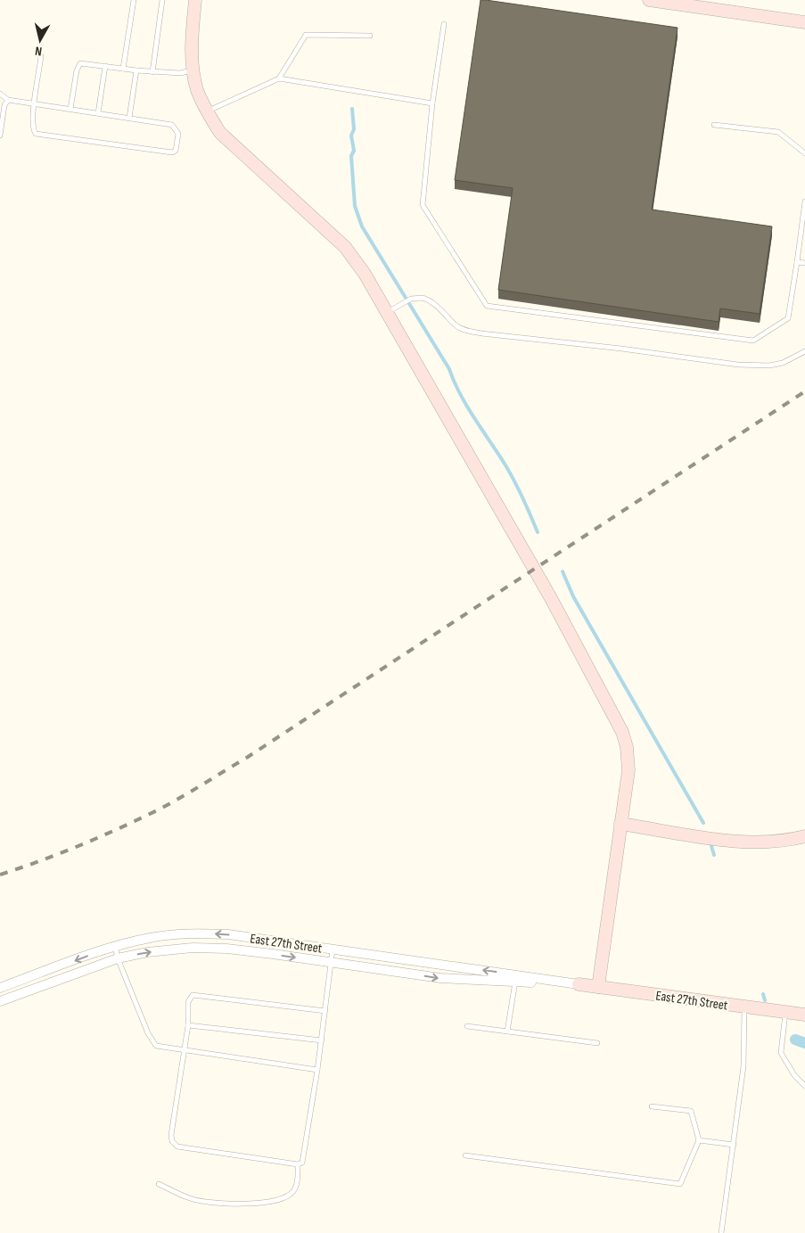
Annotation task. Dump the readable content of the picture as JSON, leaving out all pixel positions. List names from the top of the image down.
{
  "streets": {
    "street": ["East 27th Street"]
  },
  "north": "bottom"
}
